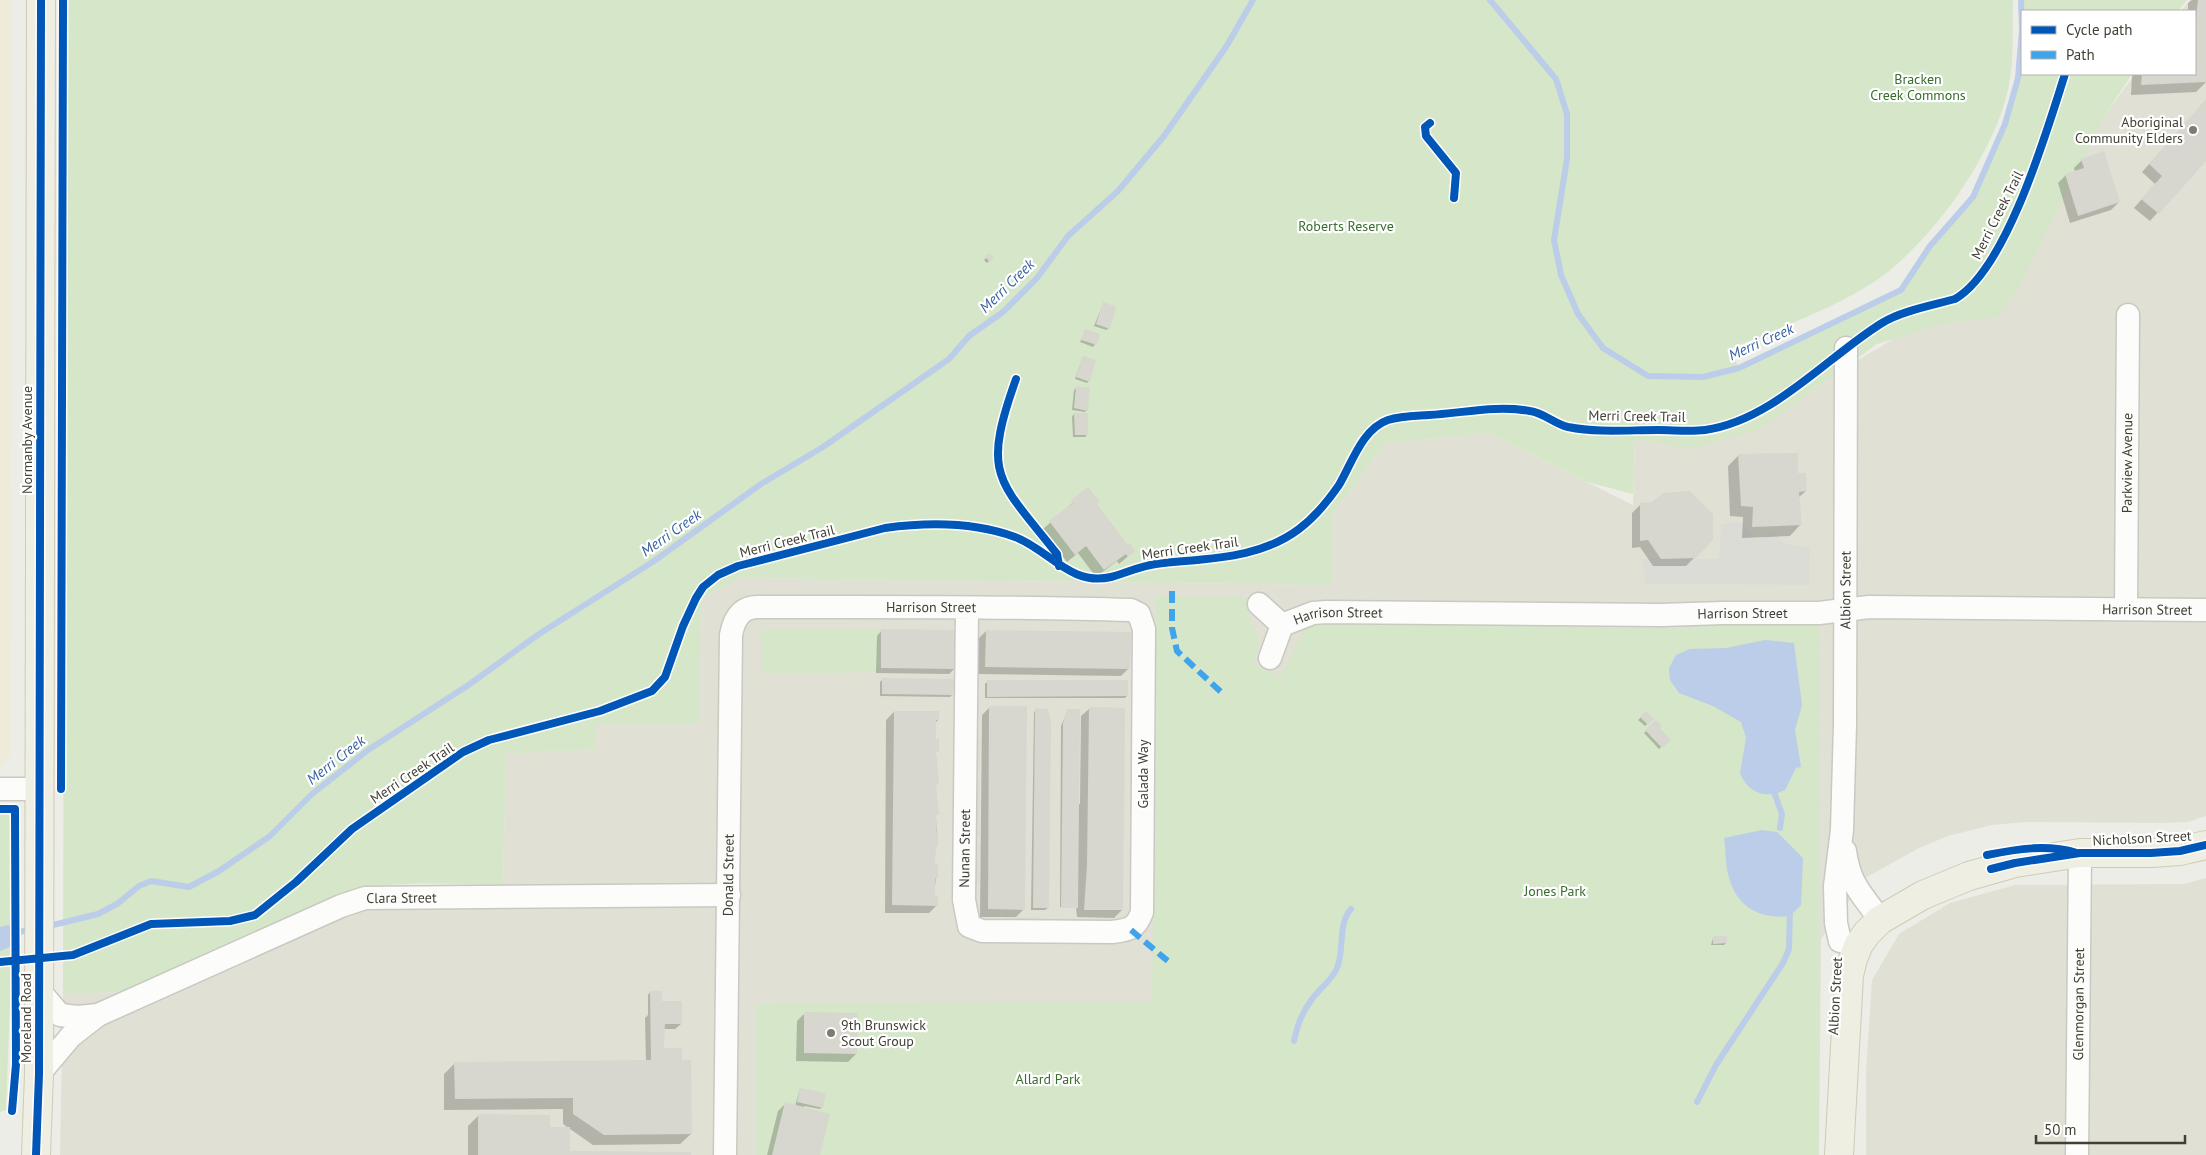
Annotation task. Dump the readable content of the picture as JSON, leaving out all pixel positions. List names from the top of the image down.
{
  "streets": {
    "main road": [
      "Normanby Avenue",
      "Albion Street",
      "Nicholson Street",
      "Moreland Road"
    ],
    "street": [
      "Parkview Avenue",
      "Harrison Street",
      "Galada Way",
      "Nunan Street",
      "Donald Street",
      "Clara Street",
      "Glenmorgan Street"
    ],
    "cycle path": ["Merri Creek Trail"]
  },
  "crossings": [
    ["Normanby Avenue", "Moreland Road"],
    ["Parkview Avenue", "Harrison Street"],
    ["Albion Street", "Harrison Street"],
    ["Albion Street", "Nicholson Street"],
    ["Harrison Street", "Galada Way"],
    ["Harrison Street", "Nunan Street"],
    ["Harrison Street", "Donald Street"],
    ["Galada Way", "Nunan Street"],
    ["Nicholson Street", "Glenmorgan Street"],
    ["Donald Street", "Clara Street"],
    ["Clara Street", "Moreland Road"]
  ],
  "water": ["Merri Creek"],
  "parks": [
    "Bracken Creek Commons",
    "Roberts Reserve",
    "Jones Park",
    "Allard Park"
  ],
  "places": ["Aboriginal Community Elders", "9th Brunswick Scout Group"],
  "legend": ["Cycle path", "Path"],
  "scale_bar": "50 m"
}
